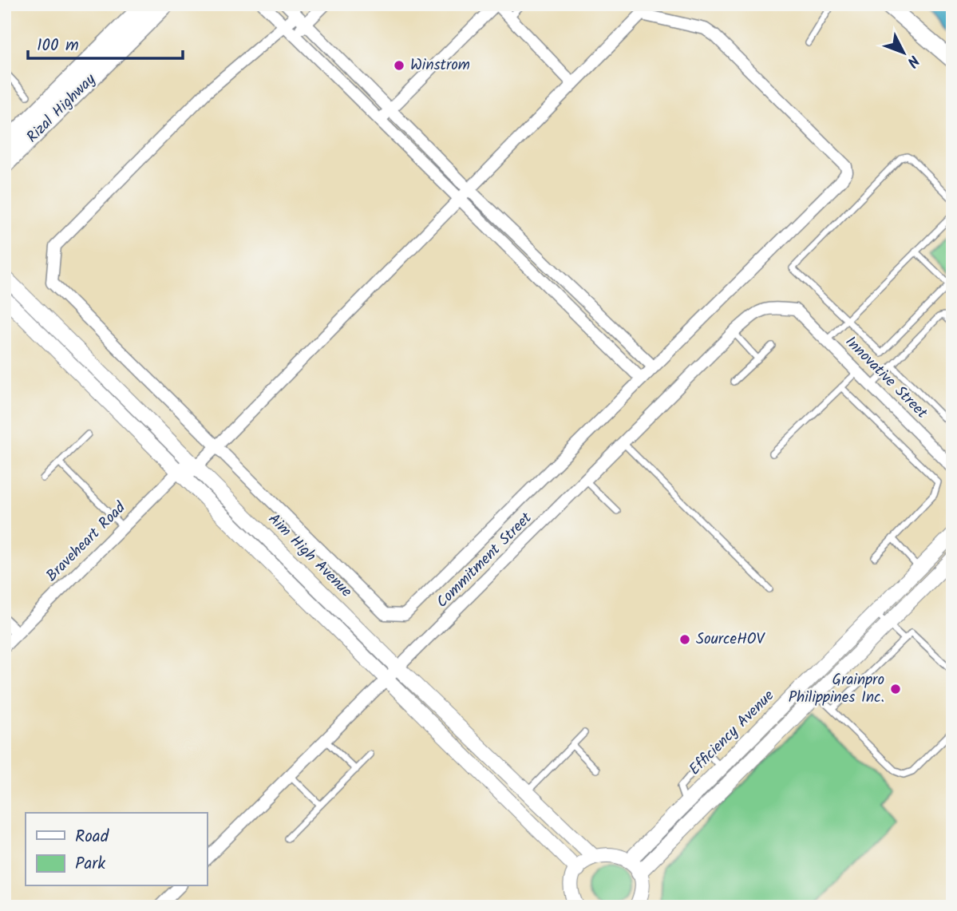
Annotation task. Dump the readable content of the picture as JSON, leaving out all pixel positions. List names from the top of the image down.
{
  "streets": {
    "main road": ["Rizal Highway"],
    "street": [
      "Innovative Street",
      "Braveheart Road",
      "Aim High Avenue",
      "Commitment Street",
      "Efficiency Avenue"
    ]
  },
  "crossings": [
    ["Innovative Street", "Commitment Street"],
    ["Braveheart Road", "Aim High Avenue"],
    ["Aim High Avenue", "Commitment Street"]
  ],
  "places": ["Winstrom", "SourceHOV", "Grainpro Philippines Inc."],
  "legend": ["Road", "Park"],
  "scale_bar": "100 m",
  "north": "bottom right"
}
